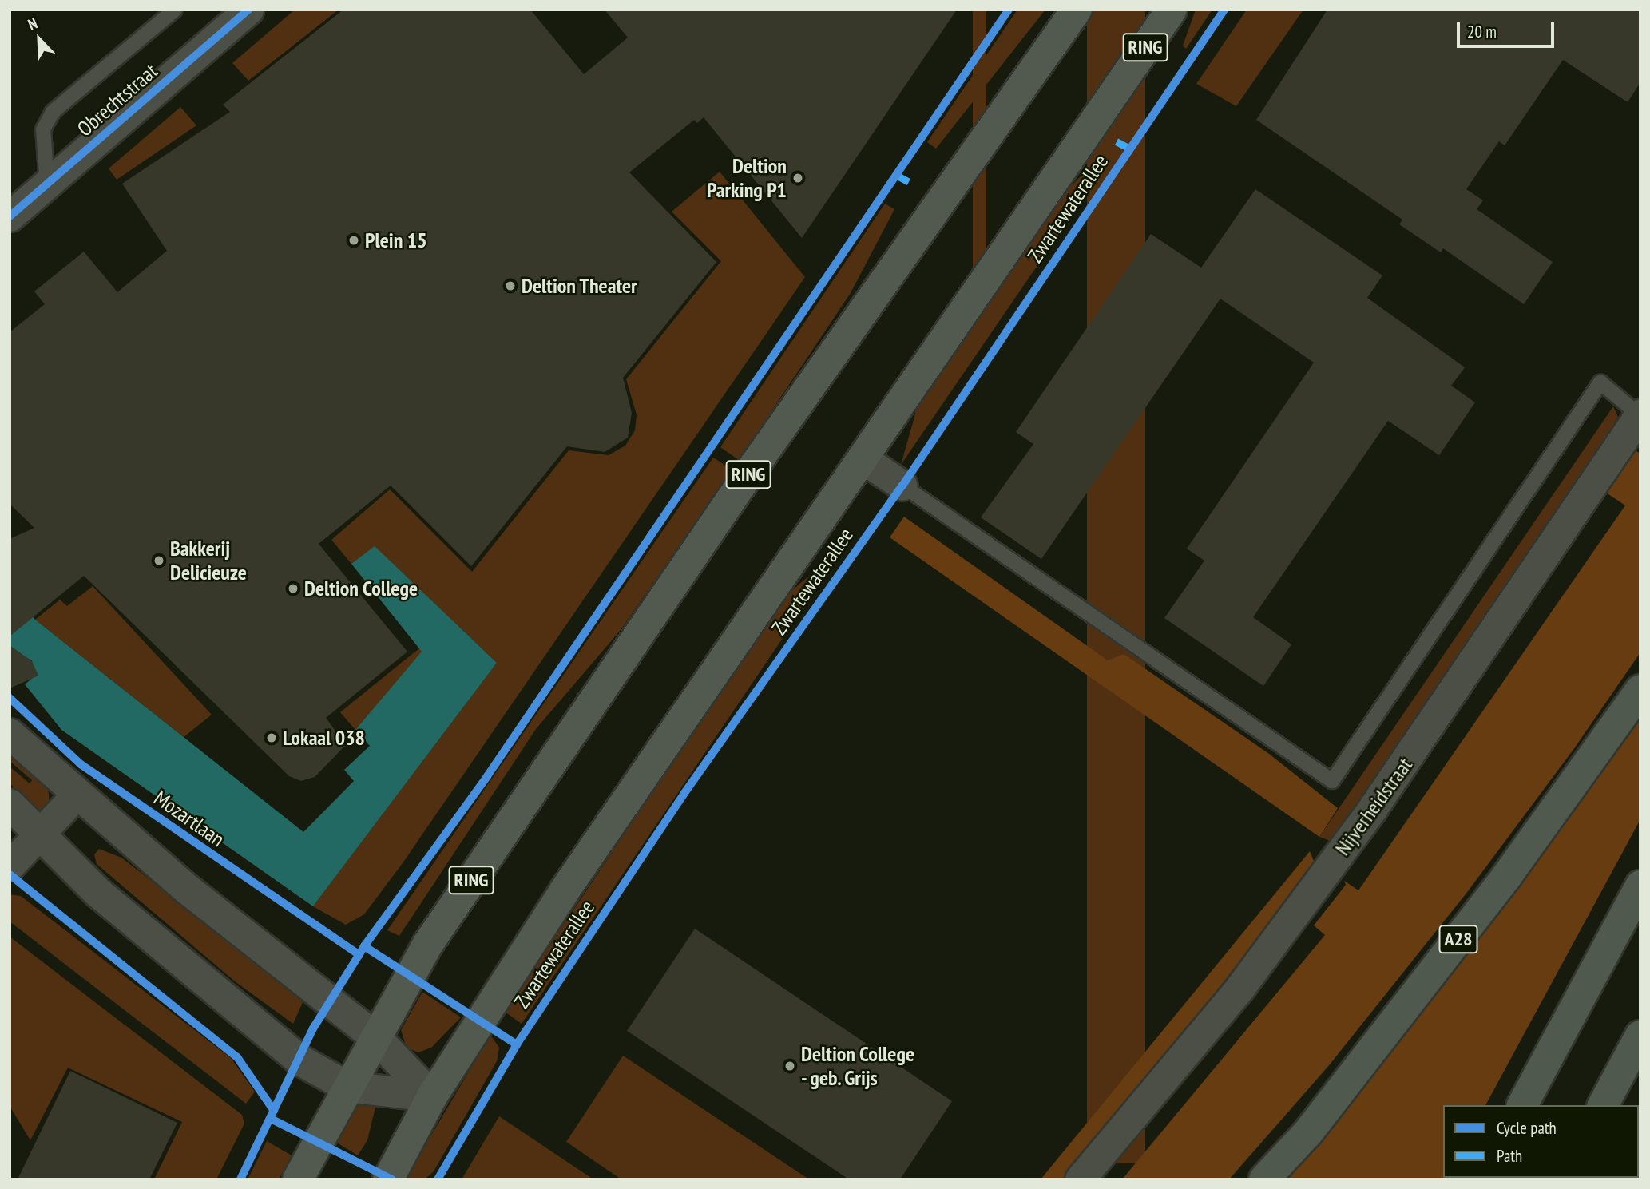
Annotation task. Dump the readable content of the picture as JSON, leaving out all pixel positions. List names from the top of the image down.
{
  "streets": {
    "highway": ["A28"],
    "main road": ["RING", "Zwartewaterallee"],
    "street": ["Obrechtstraat", "Nijverheidstraat"],
    "cycle path": ["Mozartlaan"]
  },
  "places": [
    "Deltion Parking P1",
    "Plein 15",
    "Deltion Theater",
    "Bakkerij Delicieuze",
    "Deltion College",
    "Lokaal 038",
    "Deltion College - geb. Grijs"
  ],
  "legend": ["Cycle path", "Path"],
  "scale_bar": "20 m",
  "north": "top left"
}
